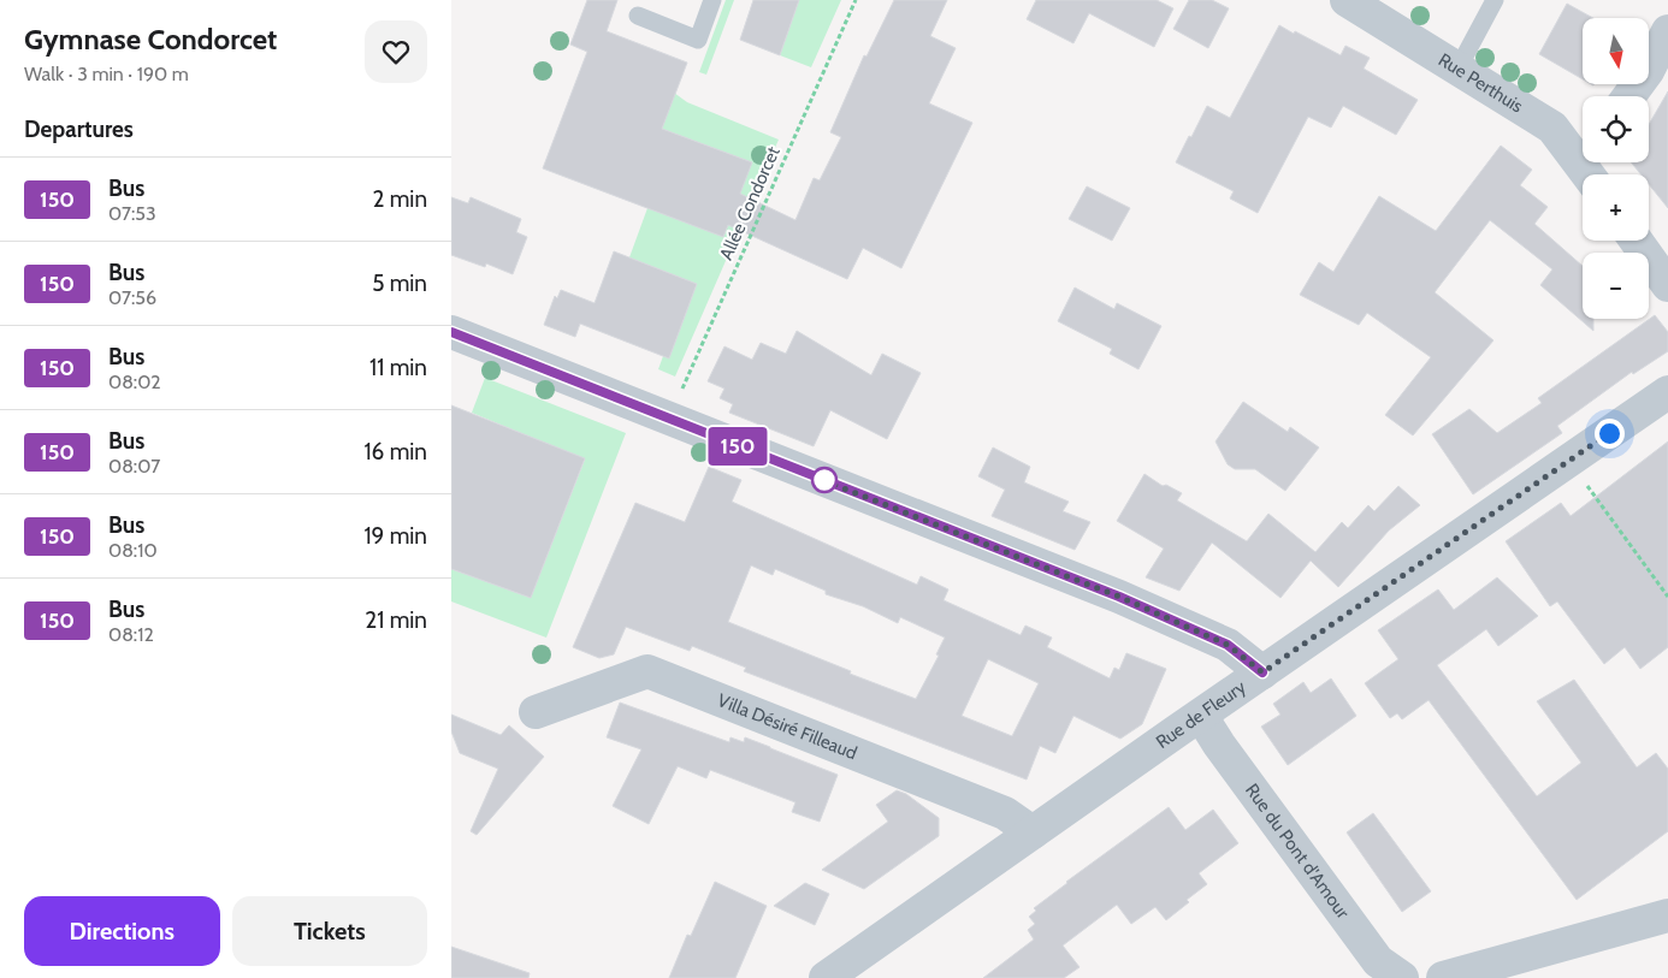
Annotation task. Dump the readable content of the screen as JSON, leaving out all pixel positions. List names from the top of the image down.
{
  "streets": {
    "street": [
      "Rue Perthuis",
      "Rue de Fleury",
      "Villa Désiré Filleaud",
      "Rue du Pont d'Amour"
    ],
    "path": ["Allée Condorcet"]
  },
  "crossings": [
    ["Rue de Fleury", "Villa Désiré Filleaud"],
    ["Rue de Fleury", "Rue du Pont d'Amour"]
  ],
  "lines": ["bus line 150"],
  "north": "bottom",
  "page": {
    "heading": [
      ["Gymnase Condorcet", "Walk · 3 min · 190 m"],
      "Departures"
    ],
    "on_map": "150",
    "map_buttons": ["+", "−"],
    "list": [
      {
        "mark": "150",
        "name": "Bus",
        "note": "07:53",
        "value": "2 min"
      },
      {
        "mark": "150",
        "name": "Bus",
        "note": "07:56",
        "value": "5 min"
      },
      {
        "mark": "150",
        "name": "Bus",
        "note": "08:02",
        "value": "11 min"
      },
      {
        "mark": "150",
        "name": "Bus",
        "note": "08:07",
        "value": "16 min"
      },
      {
        "mark": "150",
        "name": "Bus",
        "note": "08:10",
        "value": "19 min"
      },
      {
        "mark": "150",
        "name": "Bus",
        "note": "08:12",
        "value": "21 min"
      }
    ],
    "buttons": ["Directions", "Tickets"]
  }
}
